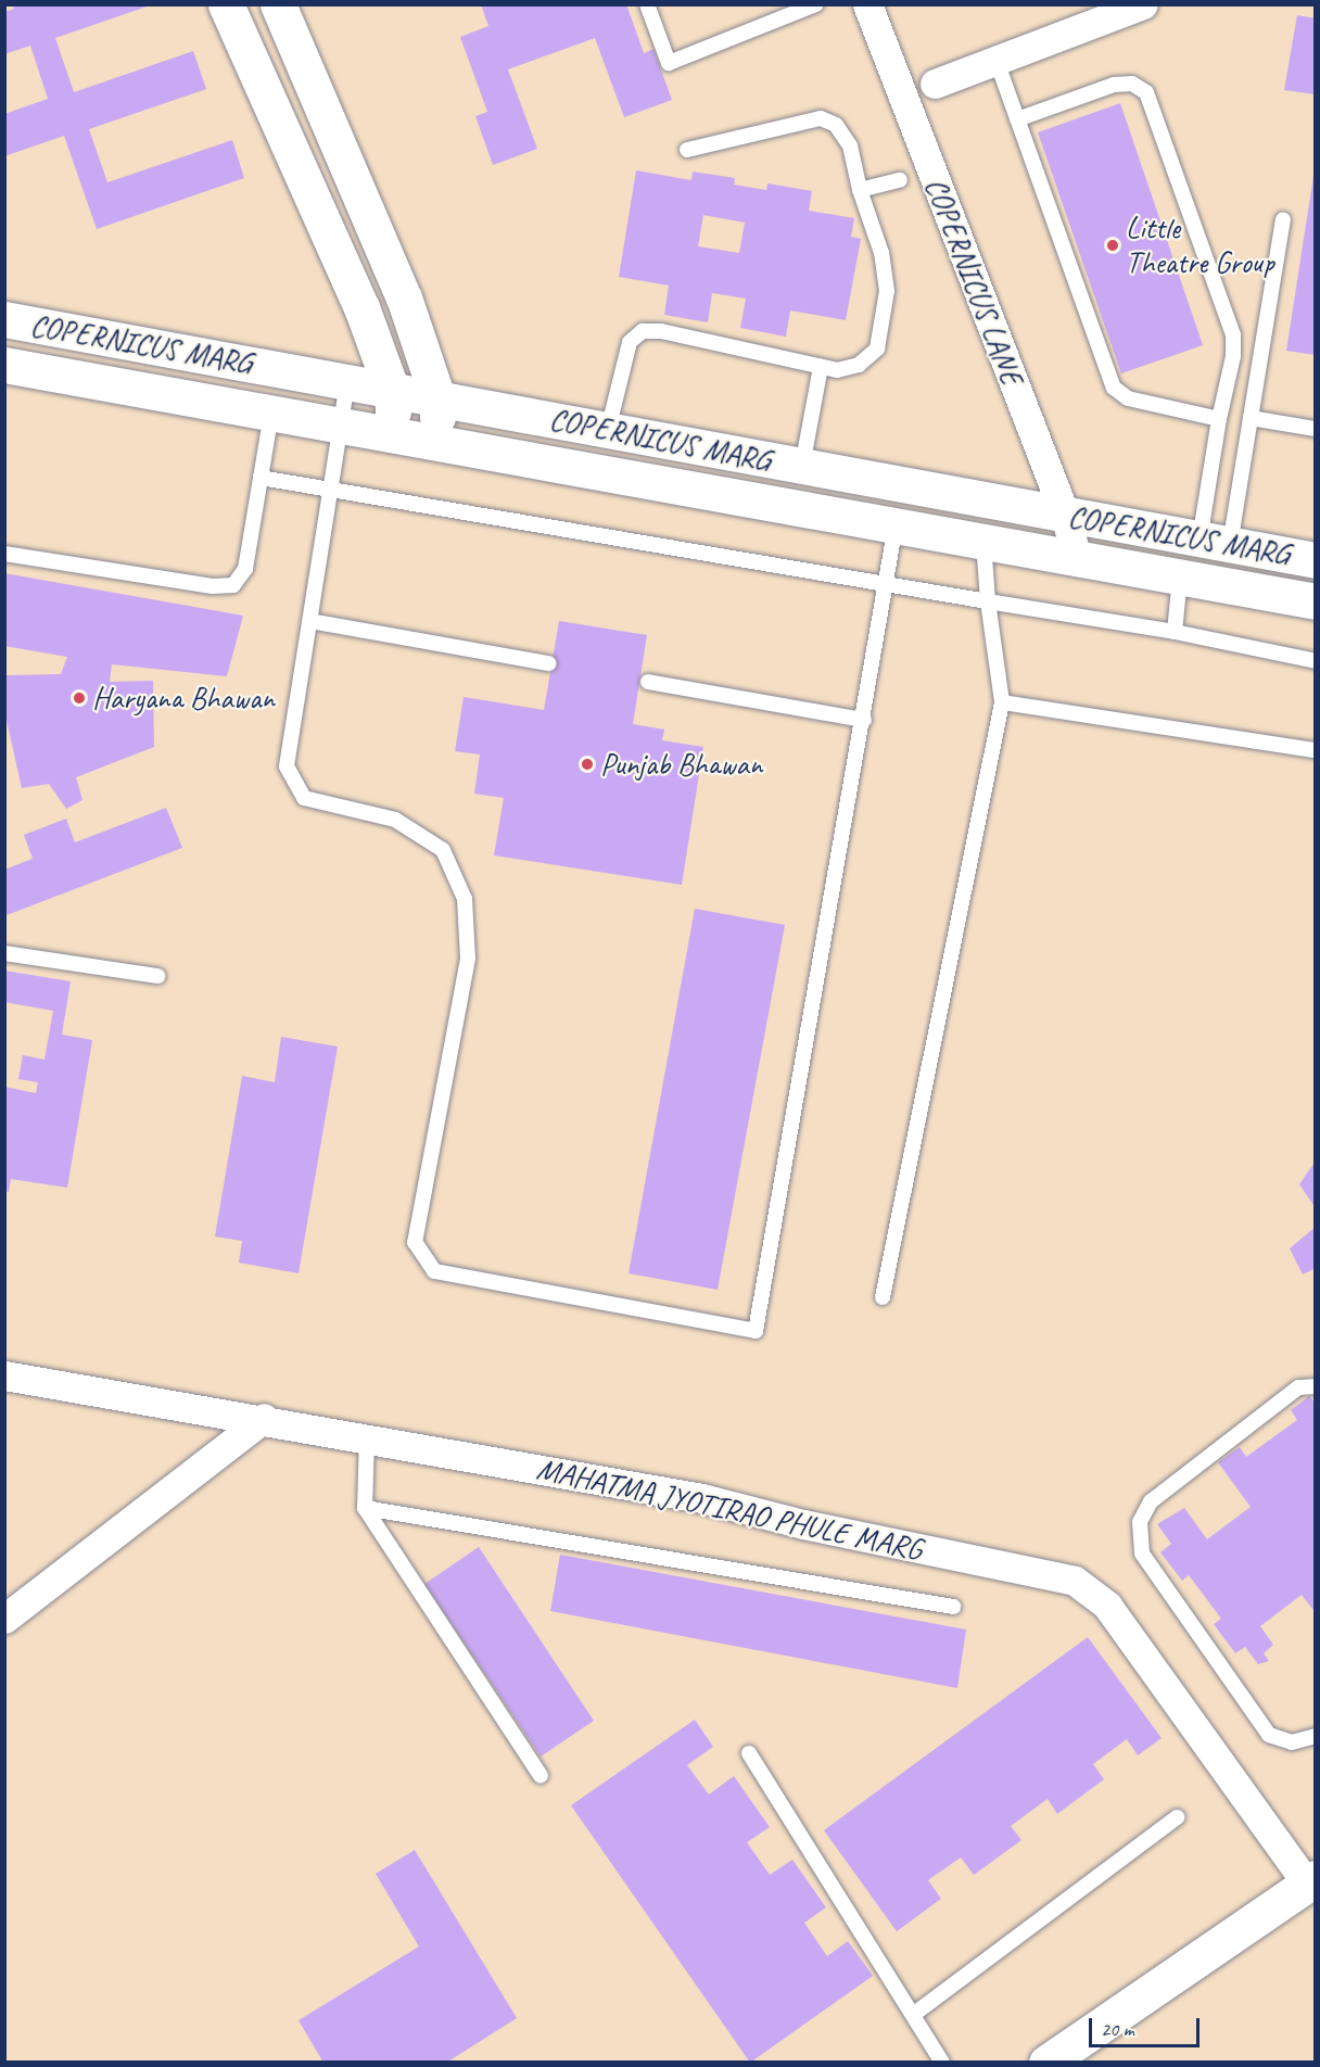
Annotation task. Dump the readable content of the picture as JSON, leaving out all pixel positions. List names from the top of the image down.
{
  "streets": {
    "street": ["COPERNICUS LANE", "COPERNICUS MARG", "MAHATMA JYOTIRAO PHULE MARG"]
  },
  "crossings": [
    ["COPERNICUS LANE", "COPERNICUS MARG"]
  ],
  "places": ["Little Theatre Group", "Haryana Bhawan", "Punjab Bhawan"],
  "scale_bar": "20 m"
}
